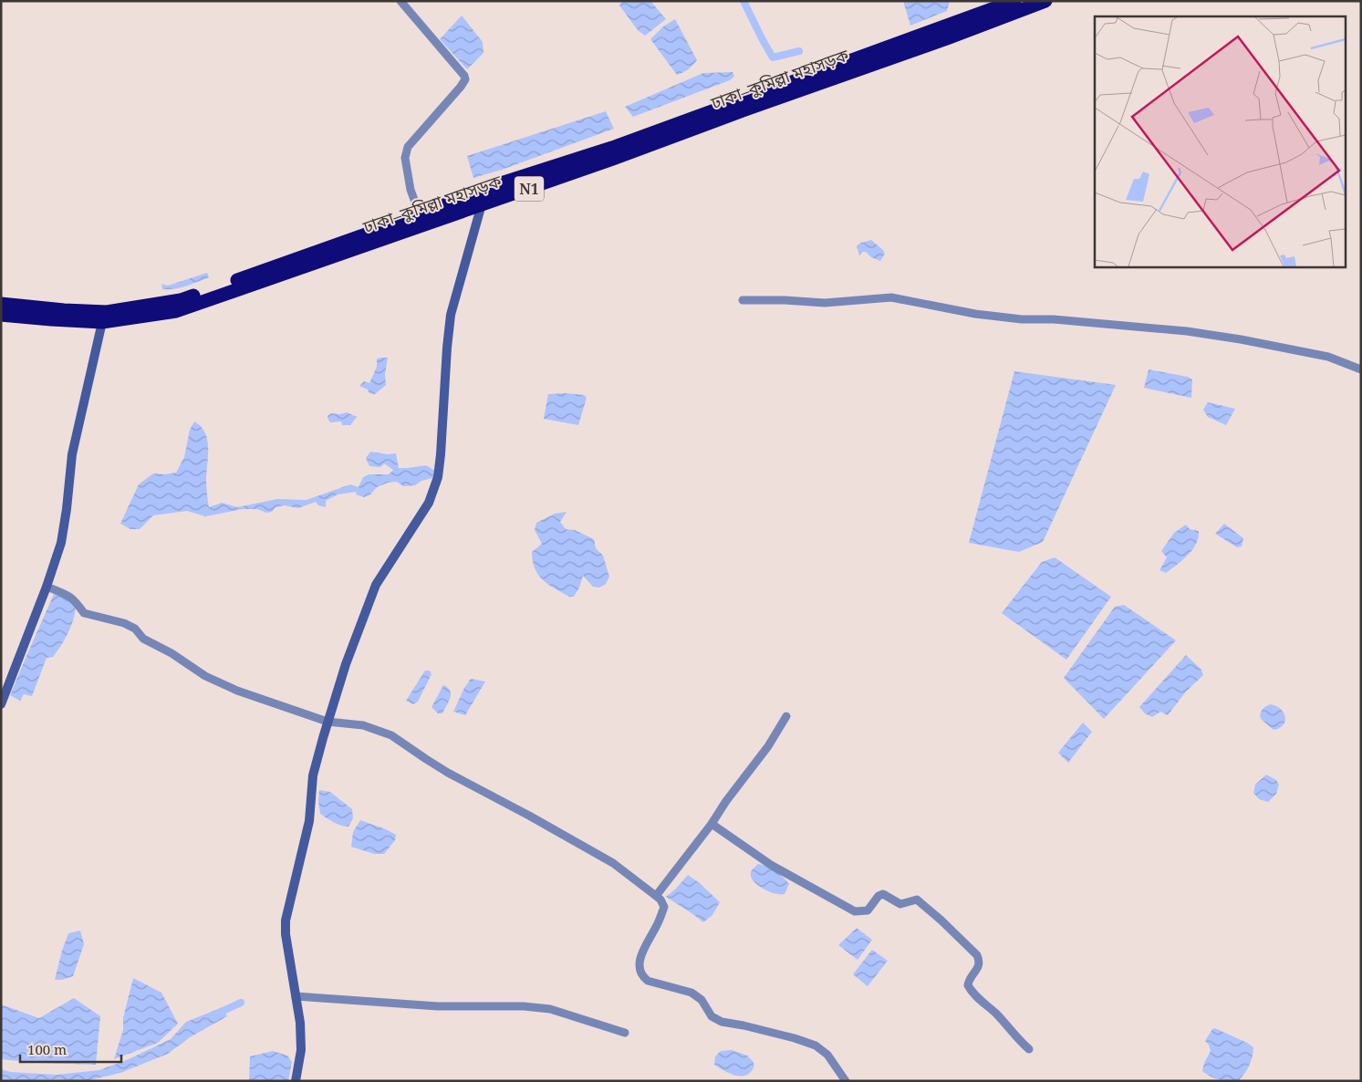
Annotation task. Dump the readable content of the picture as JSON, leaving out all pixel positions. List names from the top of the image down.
{
  "streets": {
    "highway": ["ঢাকা–কুমিল্লা মহাসড়ক", "N1"]
  },
  "scale_bar": "100 m"
}
